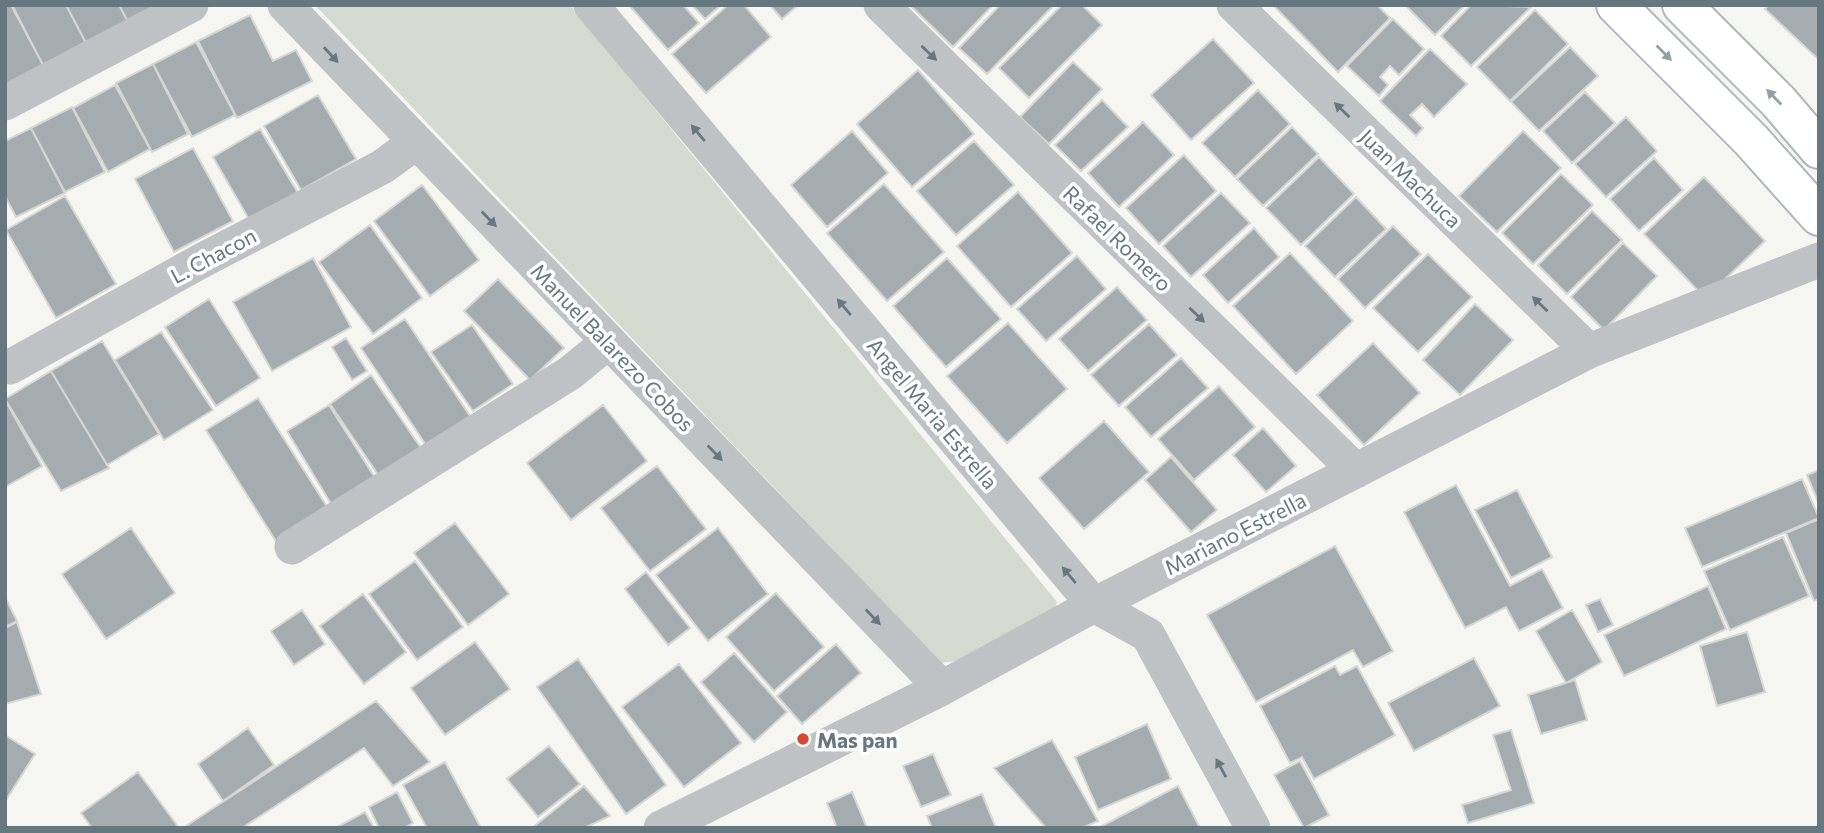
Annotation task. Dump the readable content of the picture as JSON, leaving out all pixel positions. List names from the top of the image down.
{
  "streets": {
    "street": [
      "Juan Machuca",
      "Rafael Romero",
      "L. Chacon",
      "Manuel Balarezo Cobos",
      "Angel Maria Estrella",
      "Mariano Estrella"
    ]
  },
  "crossings": [
    ["Juan Machuca", "Mariano Estrella"],
    ["Rafael Romero", "Mariano Estrella"],
    ["L. Chacon", "Manuel Balarezo Cobos"],
    ["Manuel Balarezo Cobos", "Mariano Estrella"],
    ["Angel Maria Estrella", "Mariano Estrella"]
  ],
  "one_way": ["Rafael Romero", "Manuel Balarezo Cobos", "Angel Maria Estrella"],
  "places": ["Mas pan"]
}
